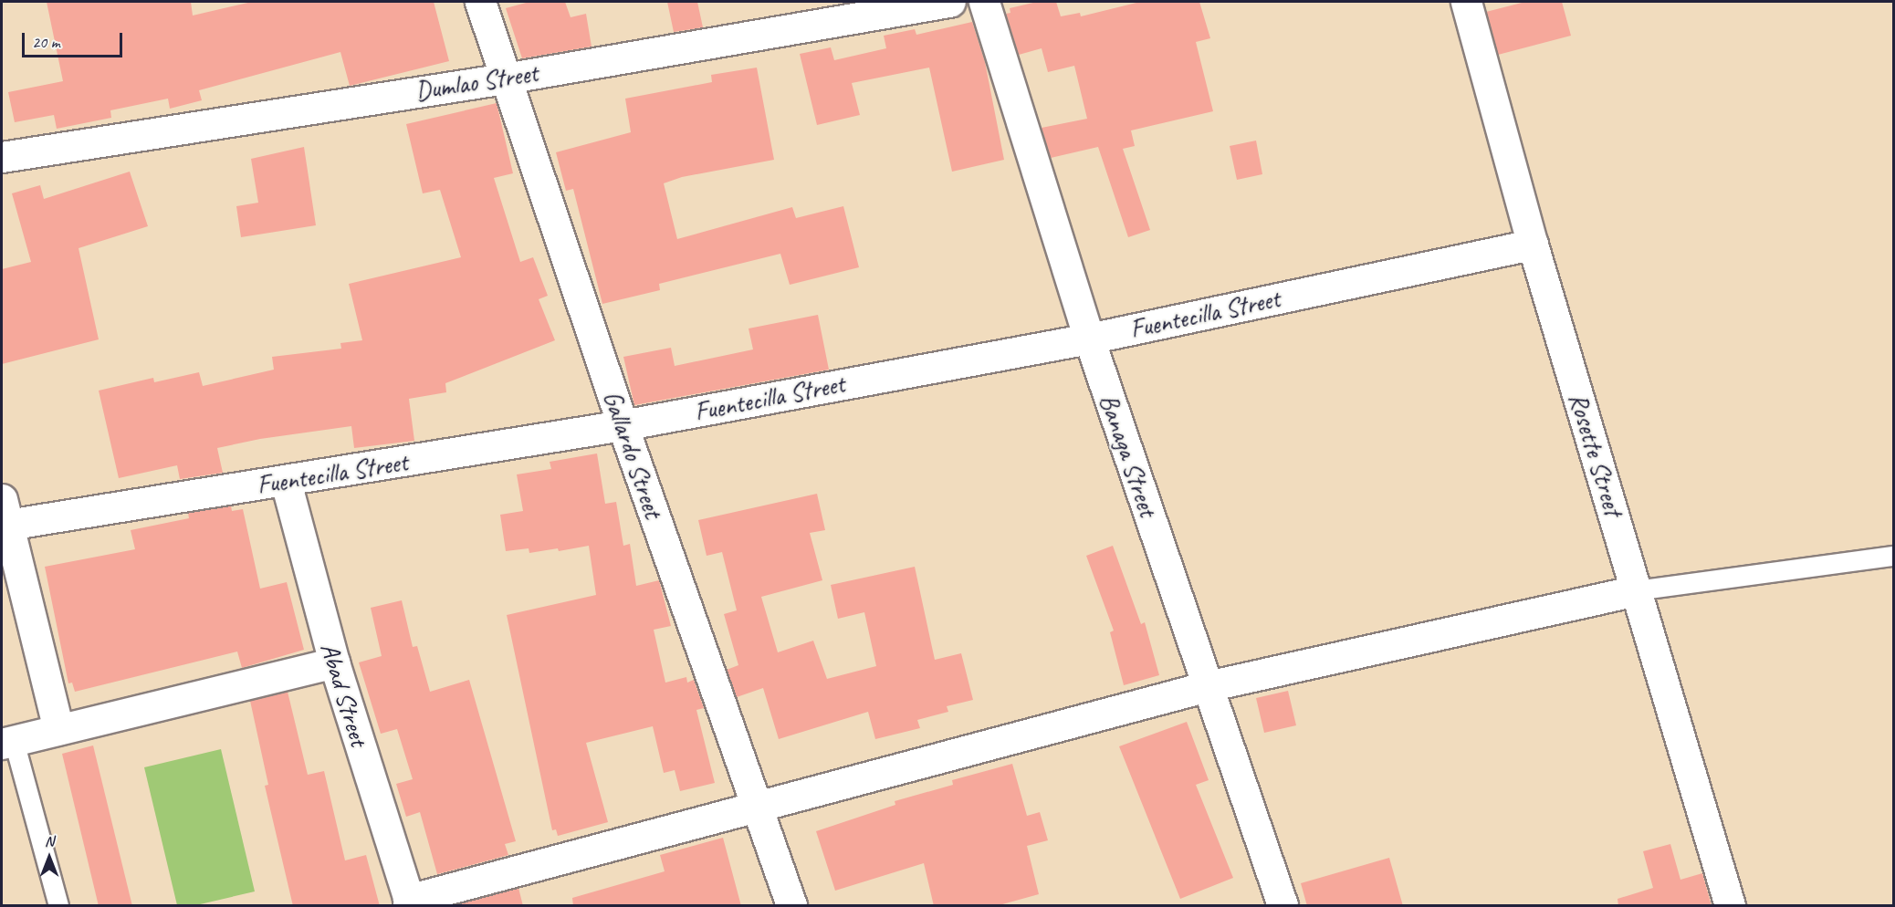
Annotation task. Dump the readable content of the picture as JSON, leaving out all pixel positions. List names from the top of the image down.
{
  "streets": {
    "street": [
      "Dumlao Street",
      "Fuentecilla Street",
      "Gallardo Street",
      "Rosette Street",
      "Banaga Street",
      "Abad Street"
    ]
  },
  "crossings": [
    ["Dumlao Street", "Gallardo Street"],
    ["Fuentecilla Street", "Gallardo Street"],
    ["Fuentecilla Street", "Rosette Street"],
    ["Fuentecilla Street", "Banaga Street"],
    ["Fuentecilla Street", "Abad Street"]
  ],
  "scale_bar": "20 m",
  "north": "top"
}
